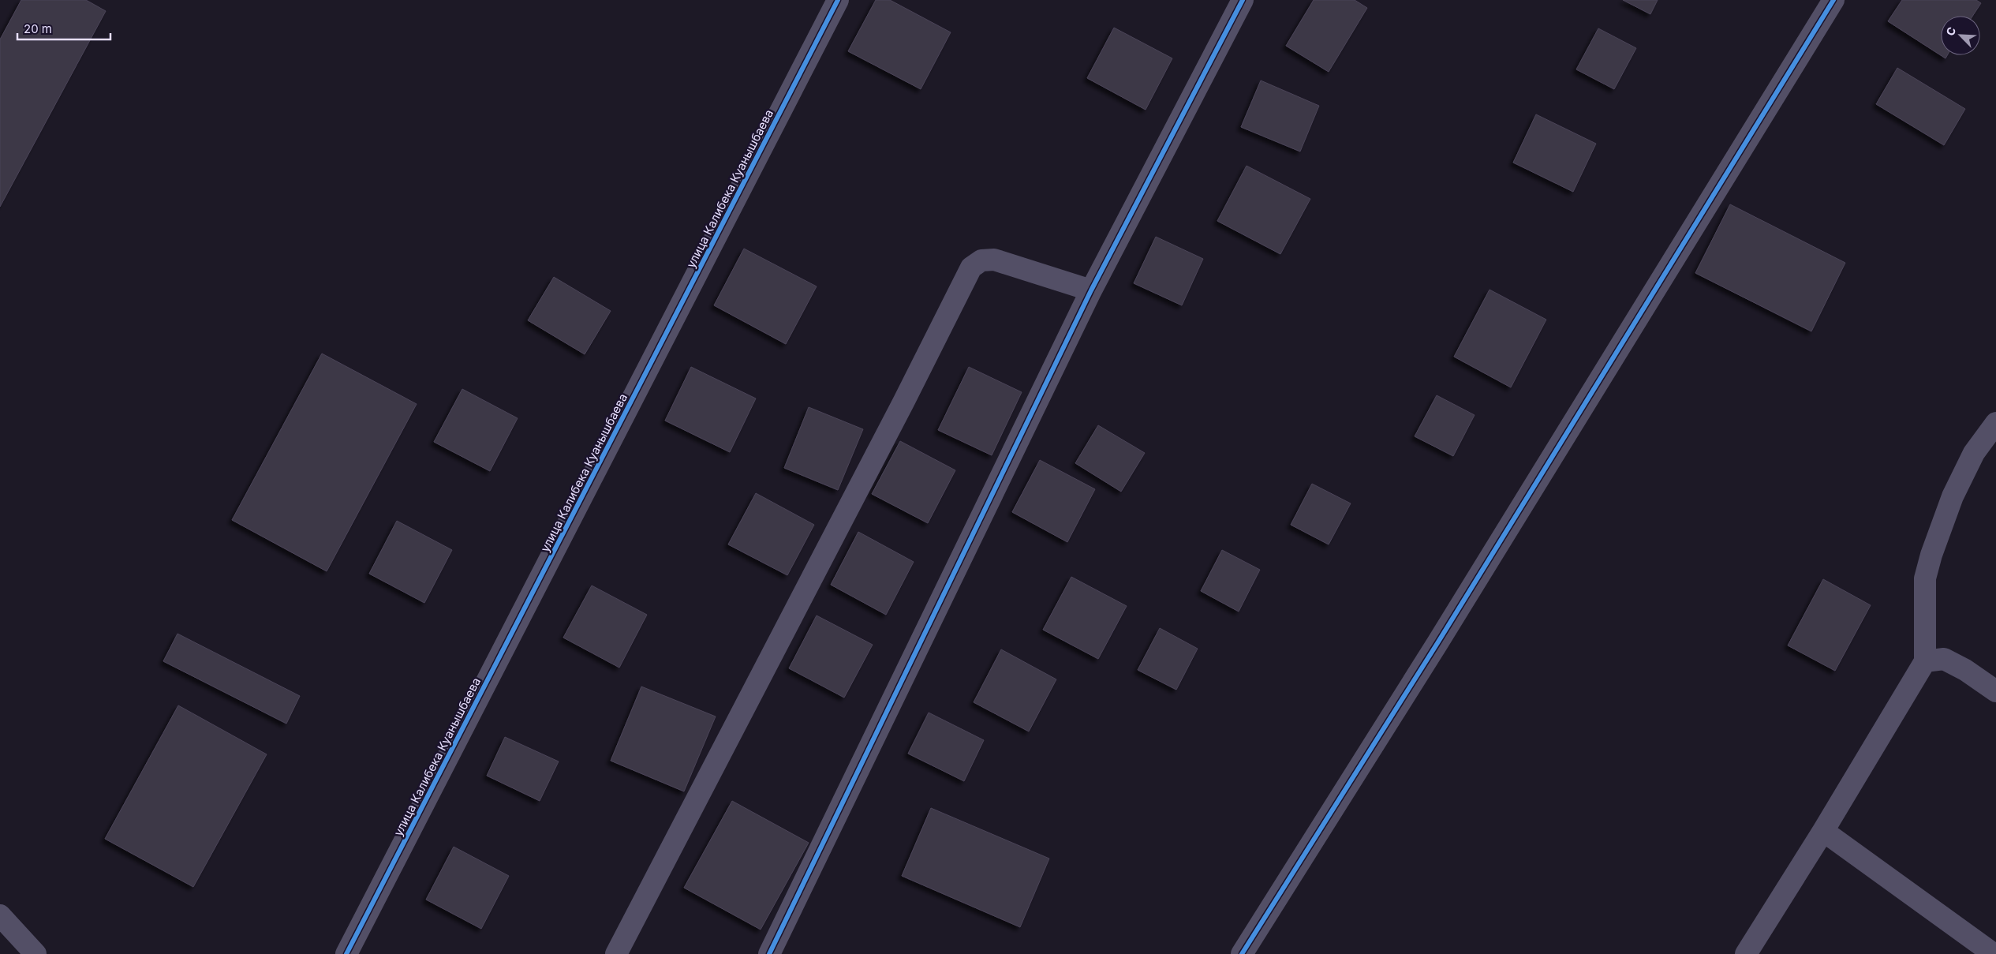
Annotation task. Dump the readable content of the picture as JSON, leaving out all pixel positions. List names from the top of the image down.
{
  "streets": {
    "street": ["улица Калибека Куанышбаева"]
  },
  "scale_bar": "20 m",
  "north": "top left"
}
